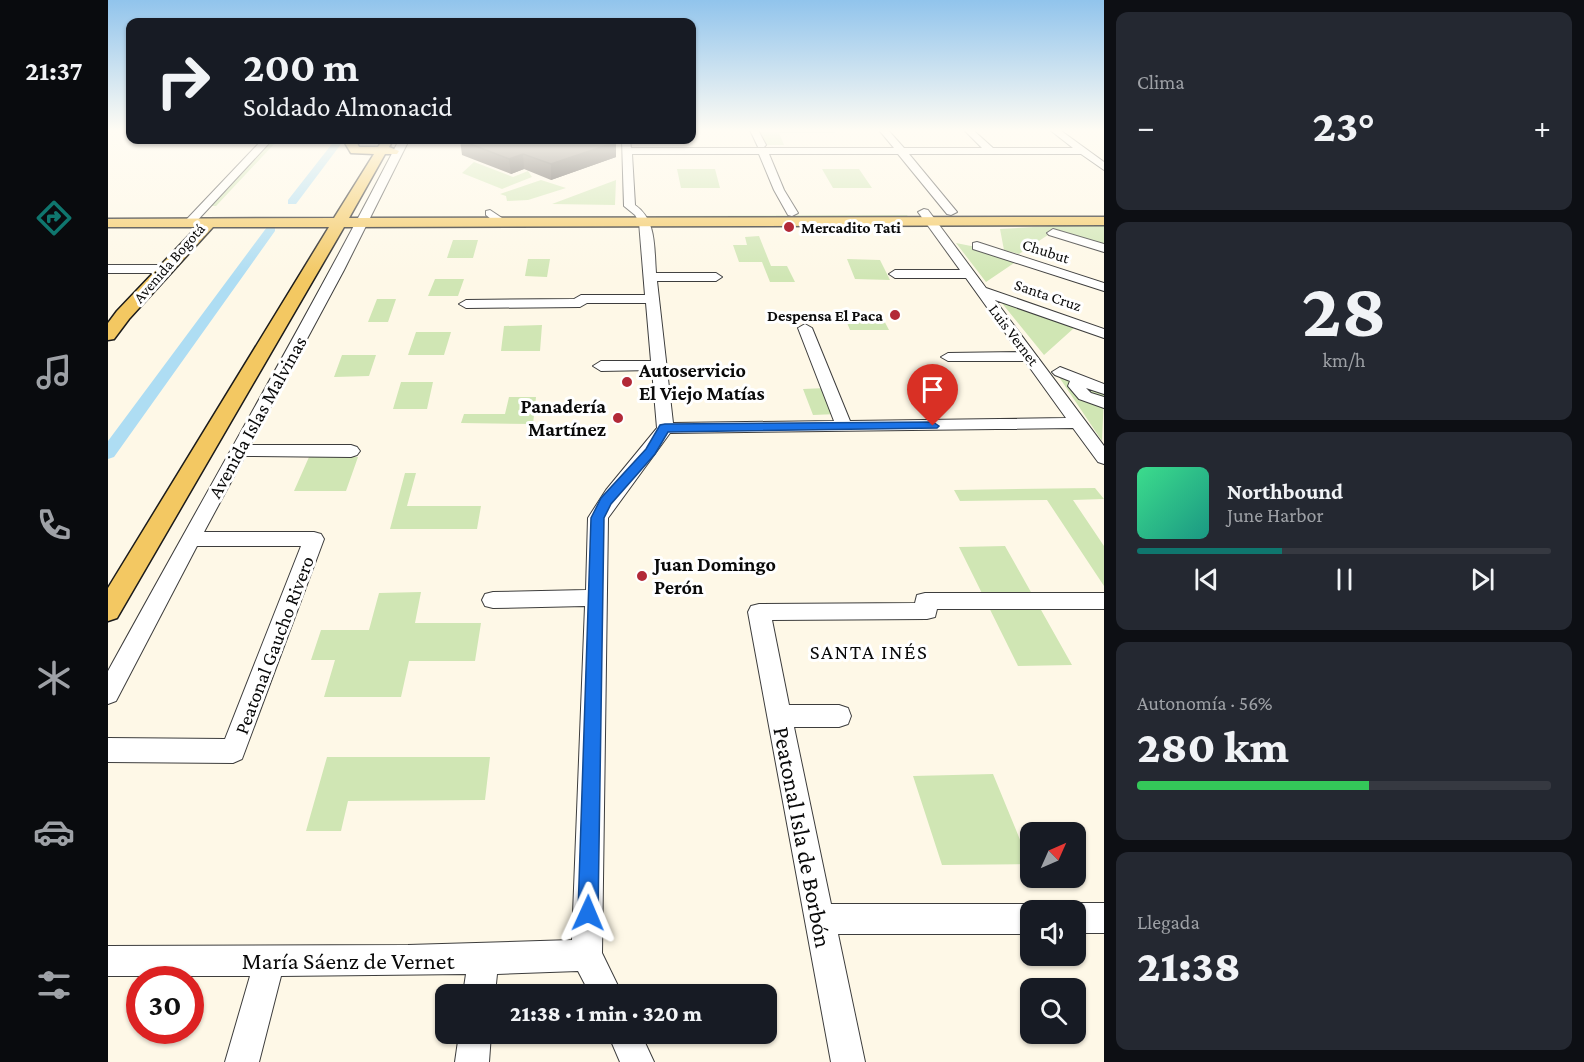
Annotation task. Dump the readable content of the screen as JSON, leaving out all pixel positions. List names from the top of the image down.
{
  "streets": {
    "main road": ["Avenida Bogotá", "Avenida Islas Malvinas"],
    "street": [
      "Chubut",
      "Santa Cruz",
      "Luis Vernet",
      "Peatonal Gaucho Rivero",
      "Peatonal Isla de Borbón",
      "María Sáenz de Vernet"
    ]
  },
  "crossings": [
    ["Santa Cruz", "Luis Vernet"],
    ["Avenida Islas Malvinas", "Peatonal Gaucho Rivero"]
  ],
  "districts": ["SANTA INÉS"],
  "places": [
    "Mercadito Tati",
    "Despensa El Paca",
    "Autoservicio El Viejo Matías",
    "Panadería Martínez",
    "Juan Domingo Perón"
  ],
  "north": "top right",
  "page": {
    "tabs": "21:37",
    "tile": [
      "Clima",
      ["28", "km/h"],
      ["Autonomía · 56%", "280 km"],
      ["Llegada", "21:38"]
    ],
    "turn": ["200 m", "Soldado Almonacid"],
    "heat": ["−", "23°", "+"],
    "song": ["Northbound", "June Harbor"],
    "limit": "30",
    "trip": "21:38 · 1 min · 320 m"
  }
}
